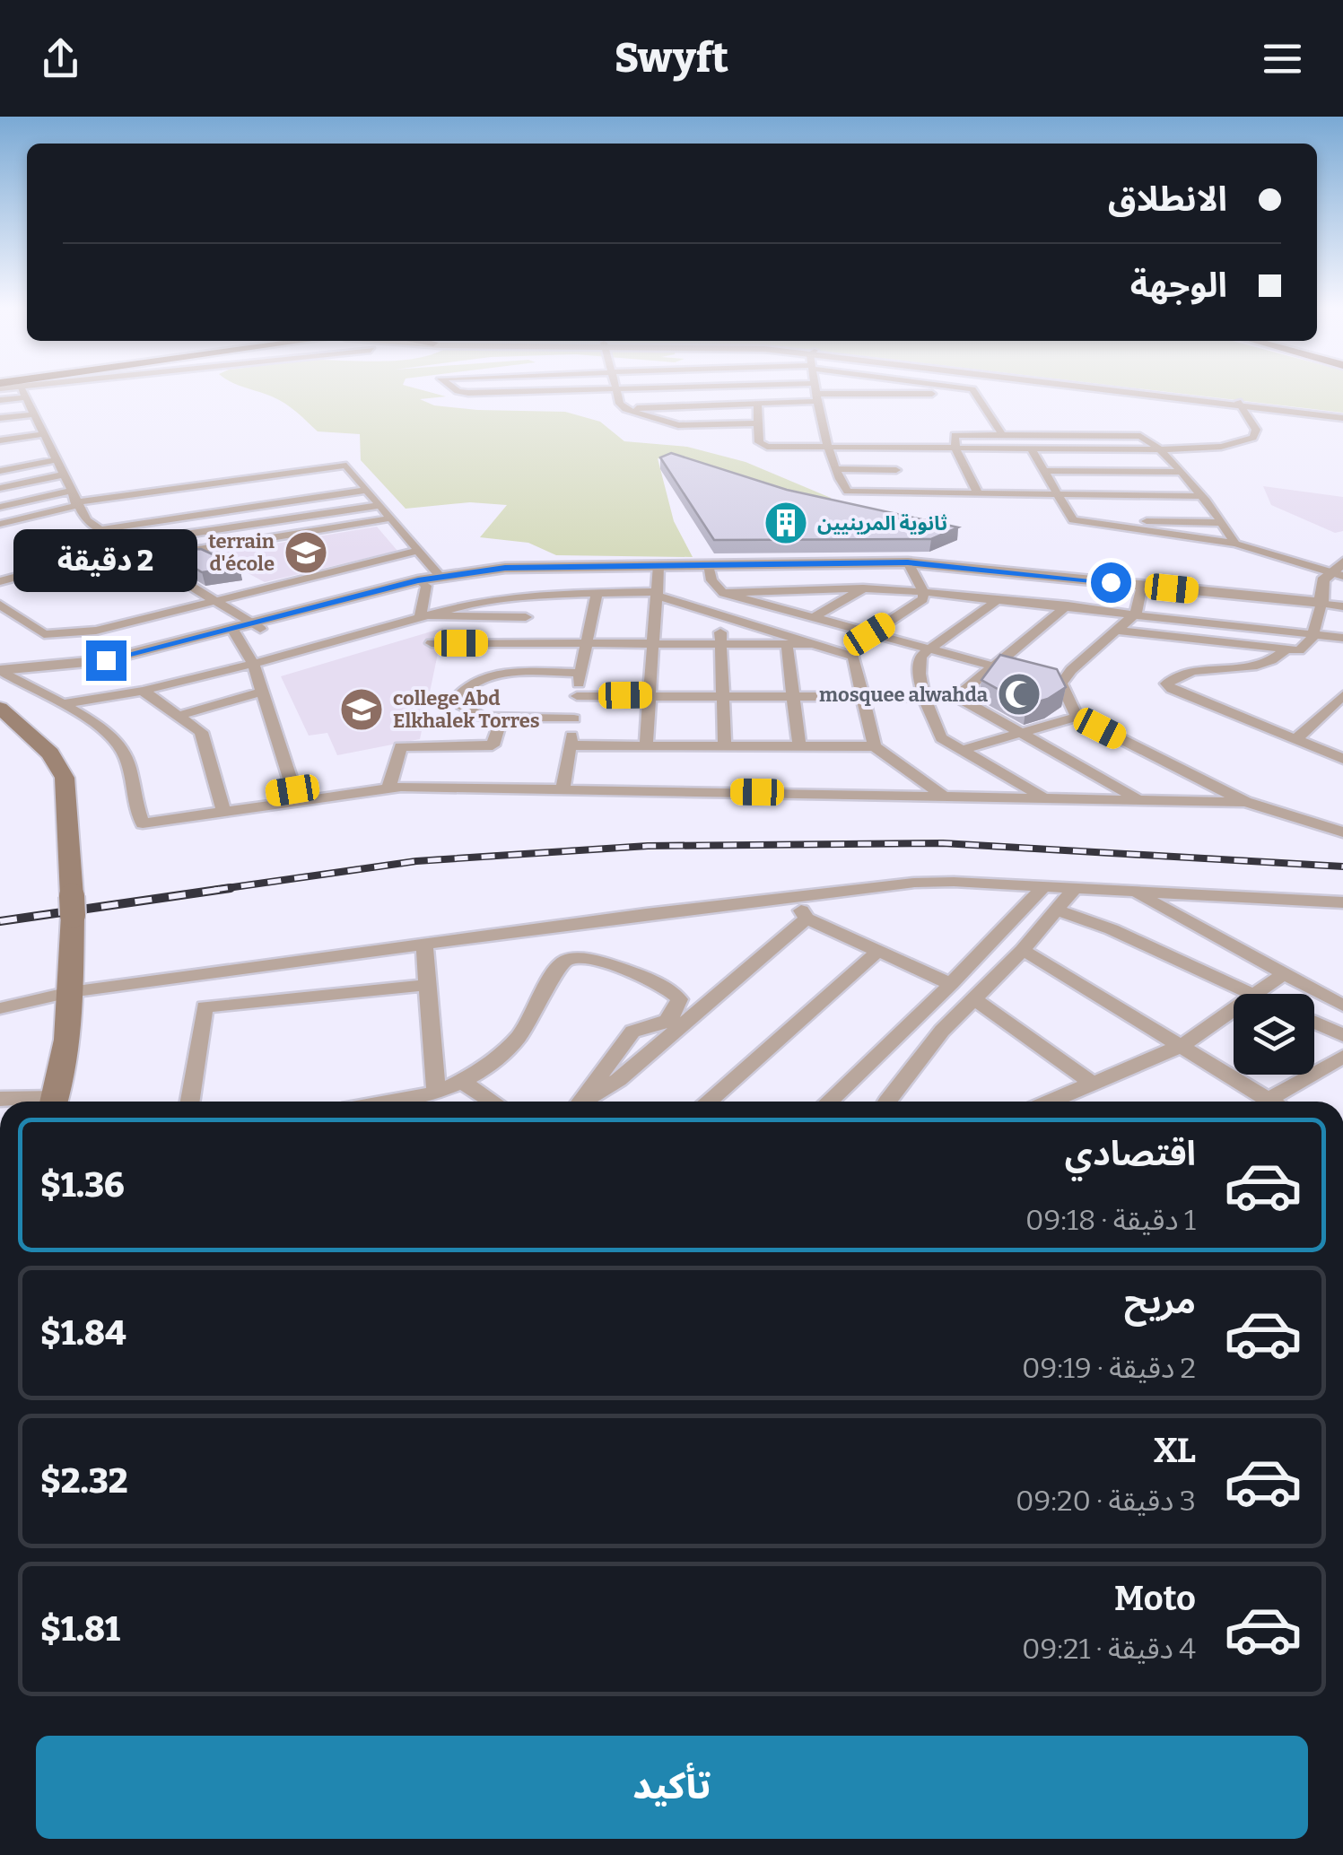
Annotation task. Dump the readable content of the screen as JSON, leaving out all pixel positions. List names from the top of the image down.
{
  "places": {
    "building": ["ثانوية المرينيين"],
    "school or university": ["terrain d'école", "college Abd Elkhalek Torres"],
    "mosque": ["mosquee alwahda"]
  },
  "page": {
    "header": "Swyft",
    "banner": ["الانطلاق", "الوجهة"],
    "bubble": "2 دقيقة",
    "list": [
      {
        "name": "اقتصادي",
        "note": "1 دقيقة · 09:18",
        "value": "$1.36"
      },
      {
        "name": "مريح",
        "note": "2 دقيقة · 09:19",
        "value": "$1.84"
      },
      {
        "name": "XL",
        "note": "3 دقيقة · 09:20",
        "value": "$2.32"
      },
      {
        "name": "Moto",
        "note": "4 دقيقة · 09:21",
        "value": "$1.81"
      }
    ],
    "buttons": "تأكيد"
  }
}
